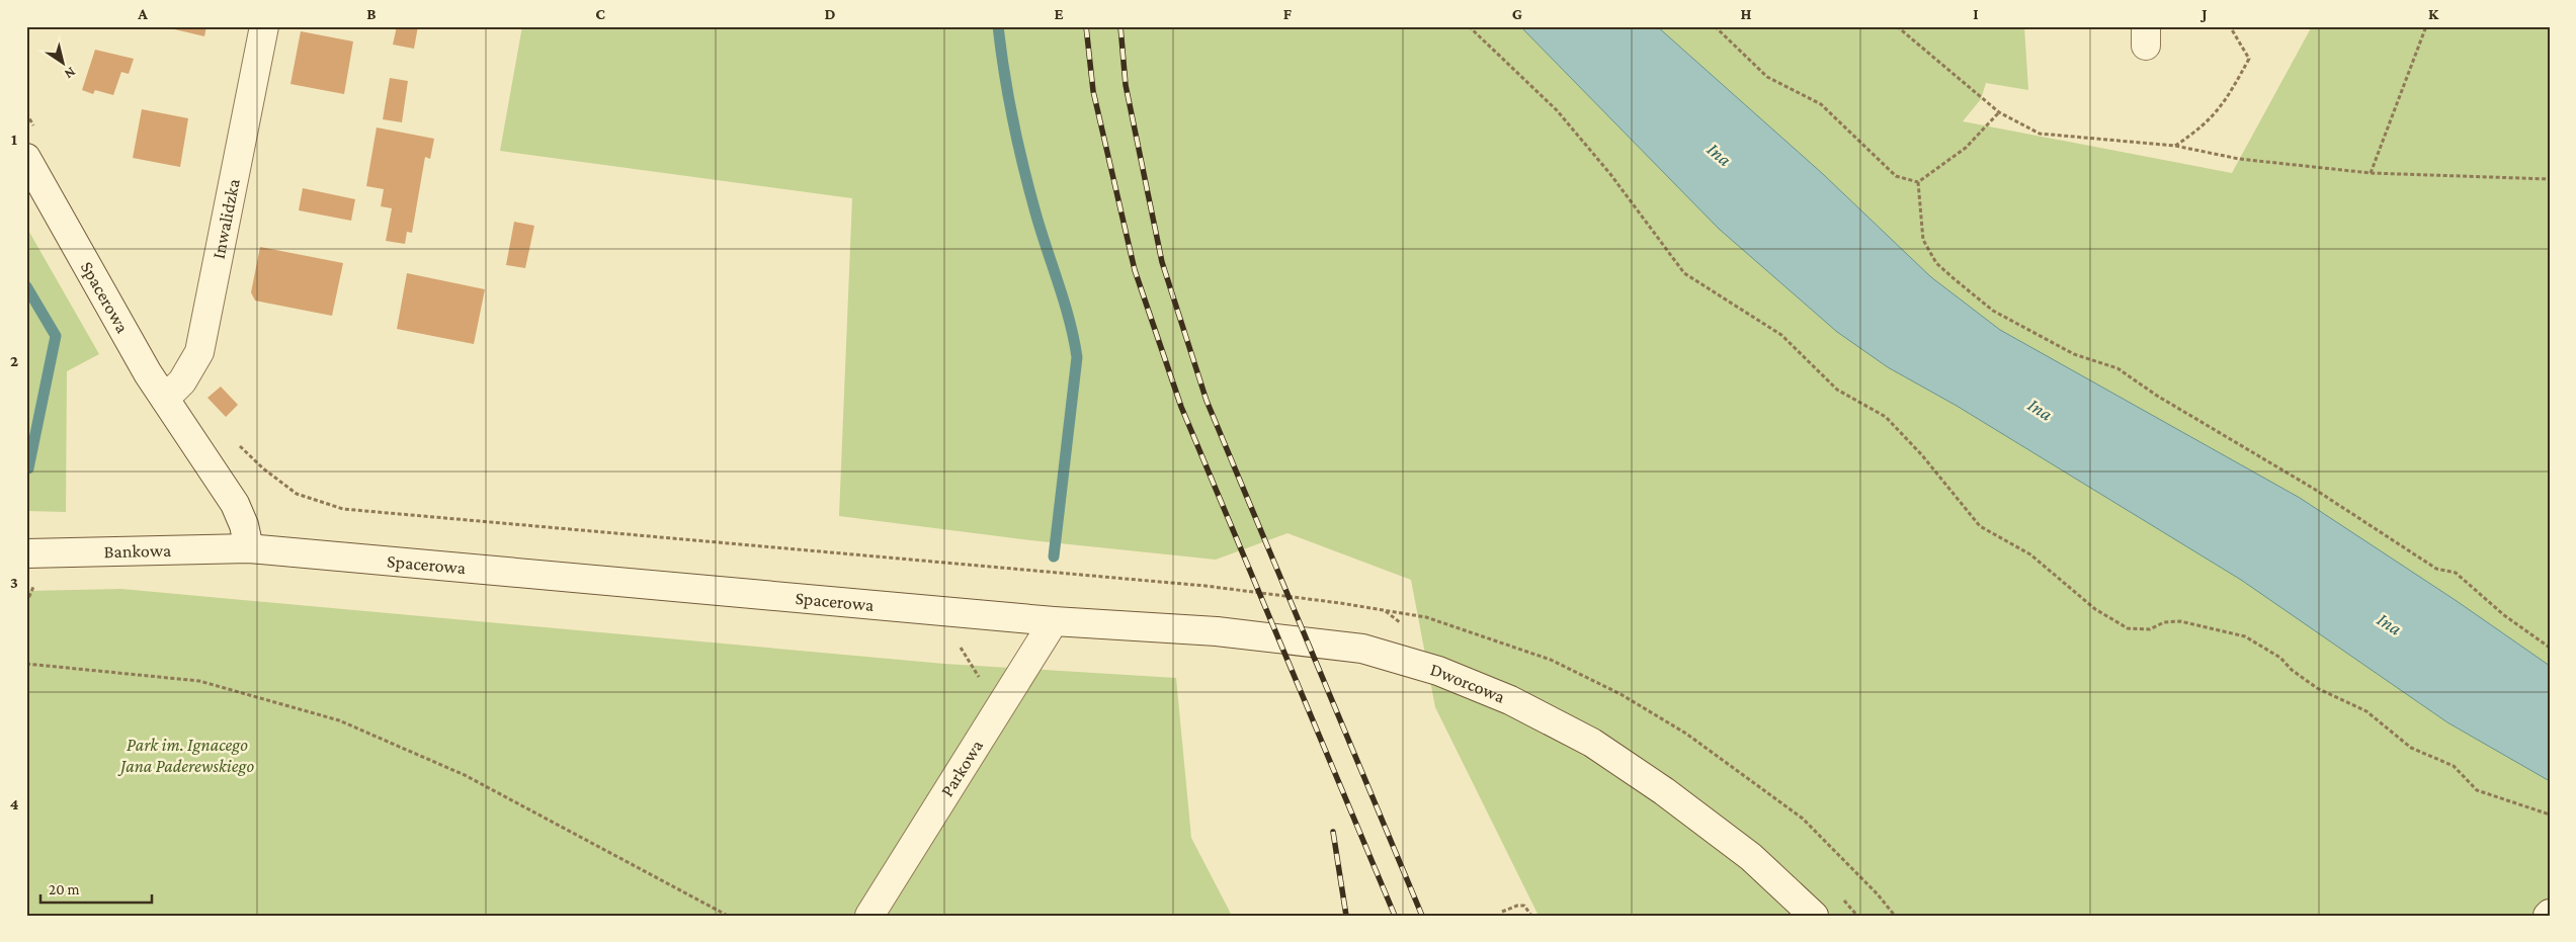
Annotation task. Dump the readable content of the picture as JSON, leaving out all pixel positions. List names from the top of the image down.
{
  "streets": {
    "street": [
      "Inwalidzka",
      "Spacerowa",
      "Bankowa",
      "Dworcowa",
      "Parkowa"
    ]
  },
  "crossings": [
    ["Inwalidzka", "Spacerowa"],
    ["Spacerowa", "Bankowa"],
    ["Spacerowa", "Dworcowa"],
    ["Spacerowa", "Parkowa"],
    ["Dworcowa", "Parkowa"]
  ],
  "water": ["Ina"],
  "parks": ["Park im. Ignacego Jana Paderewskiego"],
  "scale_bar": "20 m",
  "north": "bottom right",
  "grid": {
    "columns": [
      "A",
      "B",
      "C",
      "D",
      "E",
      "F",
      "G",
      "H",
      "I",
      "J",
      "K"
    ],
    "rows": [
      "1",
      "2",
      "3",
      "4"
    ]
  }
}
